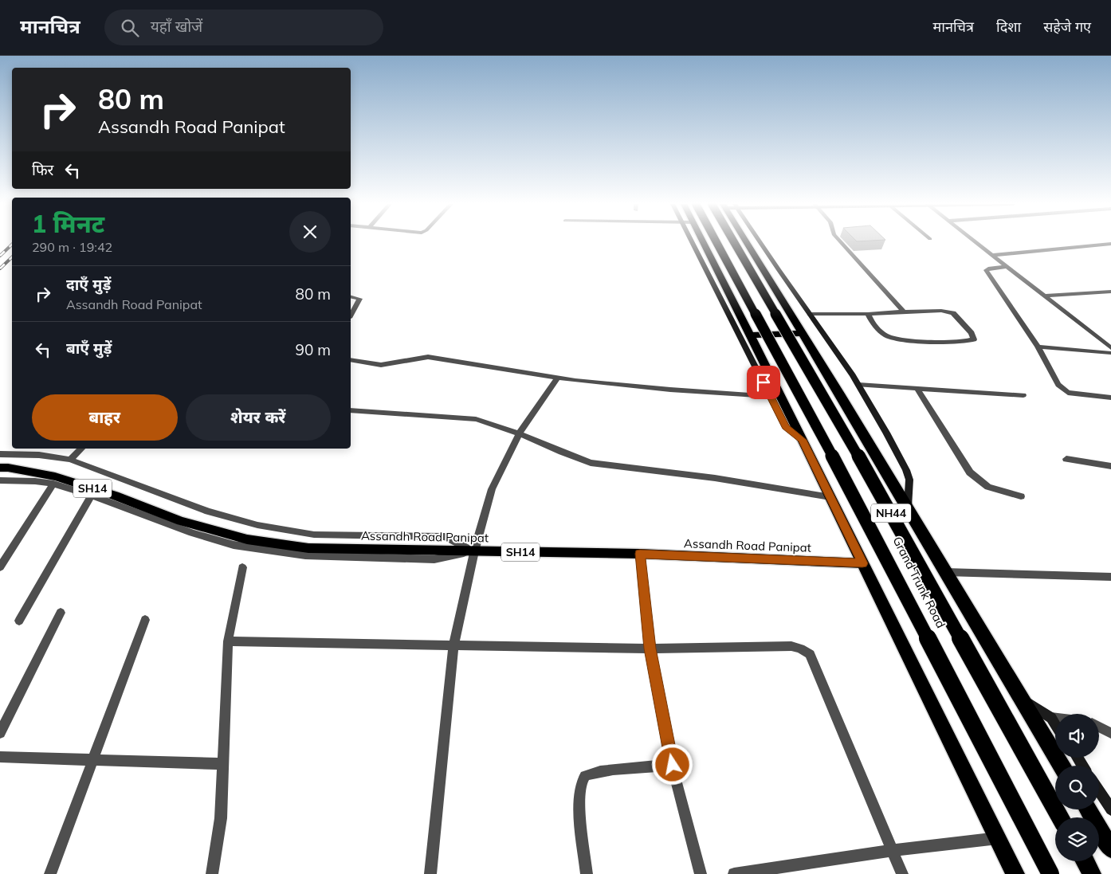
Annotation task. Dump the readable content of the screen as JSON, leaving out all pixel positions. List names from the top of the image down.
{
  "streets": {
    "highway": ["NH44", "Grand Trunk Road"],
    "main road": ["SH14", "Assandh Road Panipat"]
  },
  "page": {
    "header": "मानचित्र",
    "search": "यहाँ खोजें",
    "nav": ["मानचित्र", "दिशा", "सहेजे गए"],
    "turn": ["80 m", "Assandh Road Panipat"],
    "then": "फिर",
    "heading": ["1 मिनट", "290 m · 19:42"],
    "list": [
      {
        "name": "दाएँ मुड़ें",
        "note": "Assandh Road Panipat",
        "value": "80 m"
      },
      {
        "name": "बाएँ मुड़ें",
        "value": "90 m"
      }
    ],
    "buttons": ["बाहर", "शेयर करें"]
  }
}
